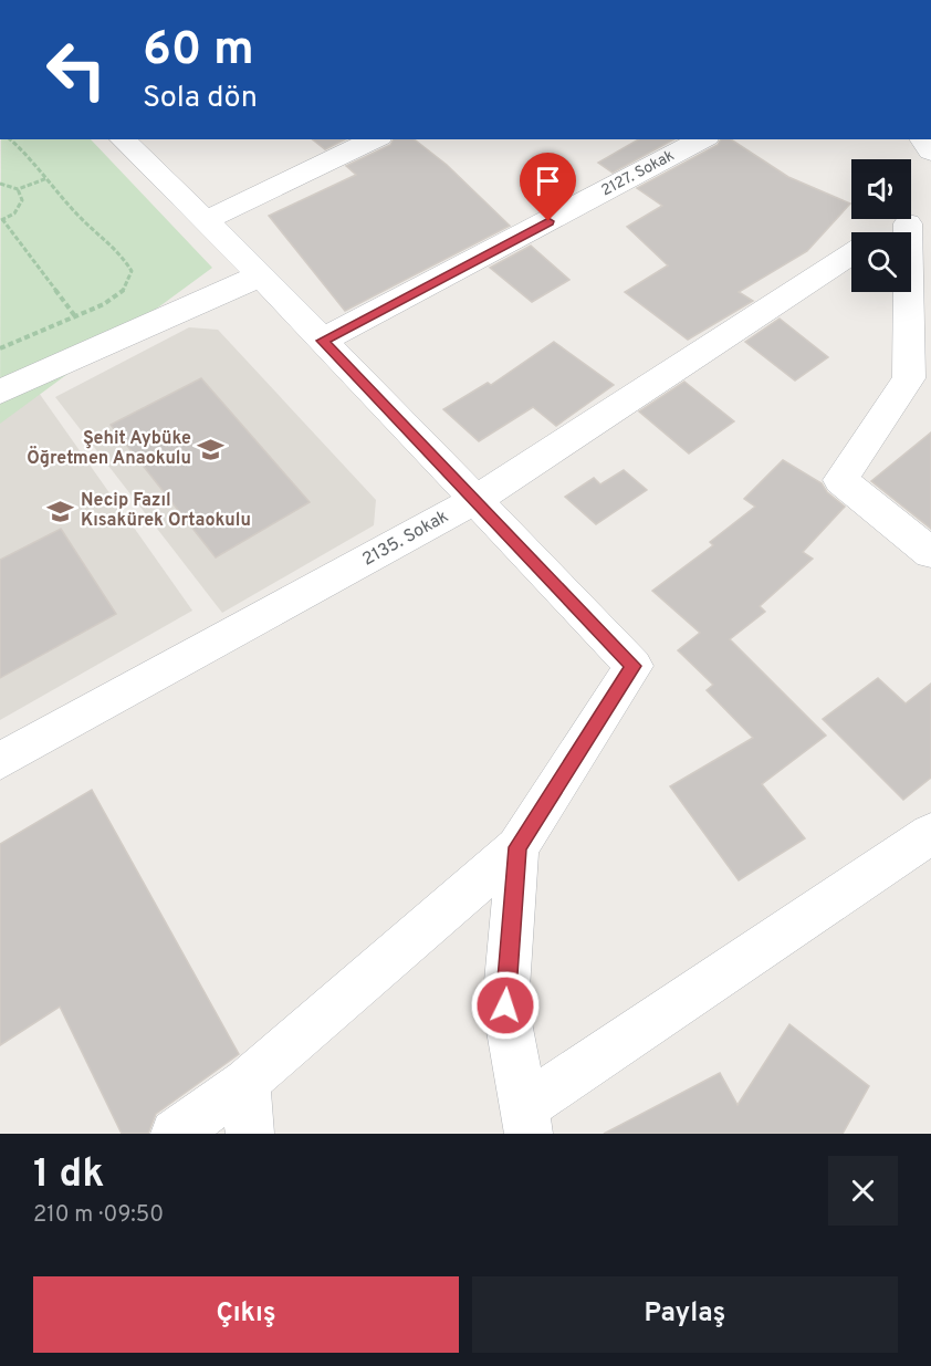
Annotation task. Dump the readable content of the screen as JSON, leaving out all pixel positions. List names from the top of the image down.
{
  "streets": {
    "street": ["2127. Sokak", "2135. Sokak"]
  },
  "places": {
    "school or university": ["Şehit Aybüke Öğretmen Anaokulu", "Necip Fazıl Kısakürek Ortaokulu"]
  },
  "page": {
    "turn": ["60 m", "Sola dön"],
    "heading": ["1 dk", "210 m · 09:50"],
    "buttons": ["Çıkış", "Paylaş"]
  }
}
